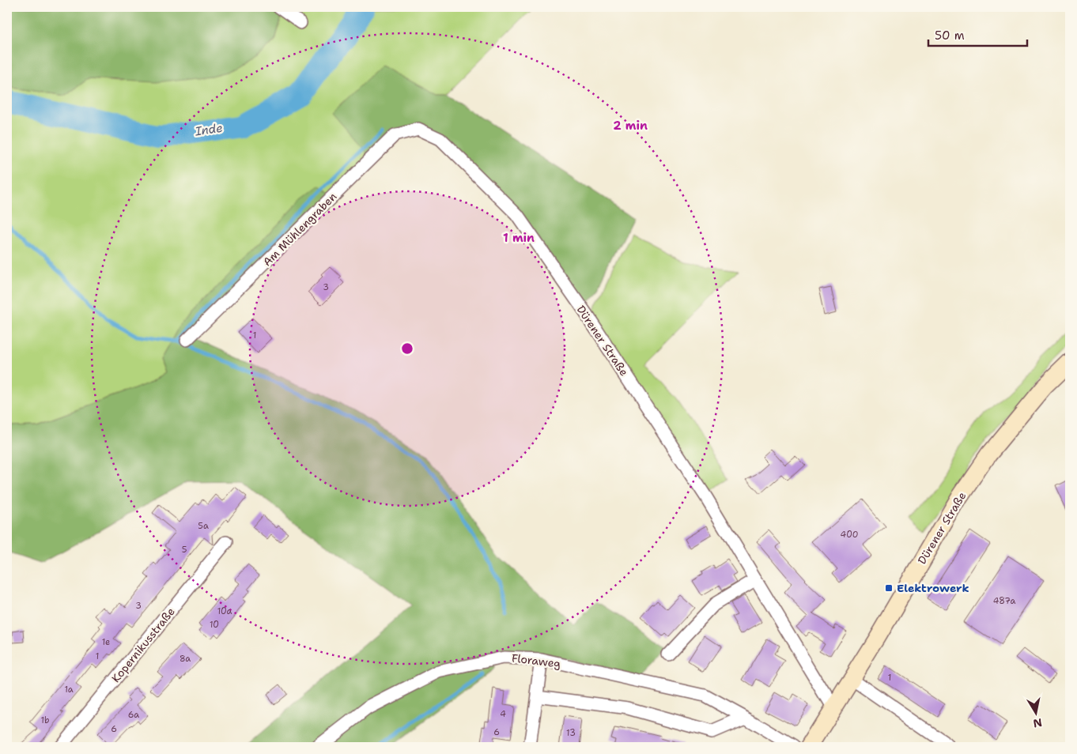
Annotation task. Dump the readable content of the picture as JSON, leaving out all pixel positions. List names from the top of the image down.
{
  "streets": {
    "street": [
      "Am Mühlengraben",
      "Dürener Straße",
      "Kopernikusstraße",
      "Floraweg"
    ]
  },
  "crossings": [
    ["Am Mühlengraben", "Dürener Straße"]
  ],
  "water": ["Inde"],
  "places": {
    "transit": ["Elektrowerk"]
  },
  "house_numbers": [
    "3",
    "1",
    "5a",
    "400",
    "5",
    "487a",
    "3",
    "10a",
    "10",
    "1e",
    "1",
    "8a",
    "1",
    "1a",
    "4",
    "6a",
    "1b",
    "6",
    "6",
    "13"
  ],
  "scale_bar": "50 m",
  "north": "bottom",
  "rings": ["2 min", "1 min"]
}
